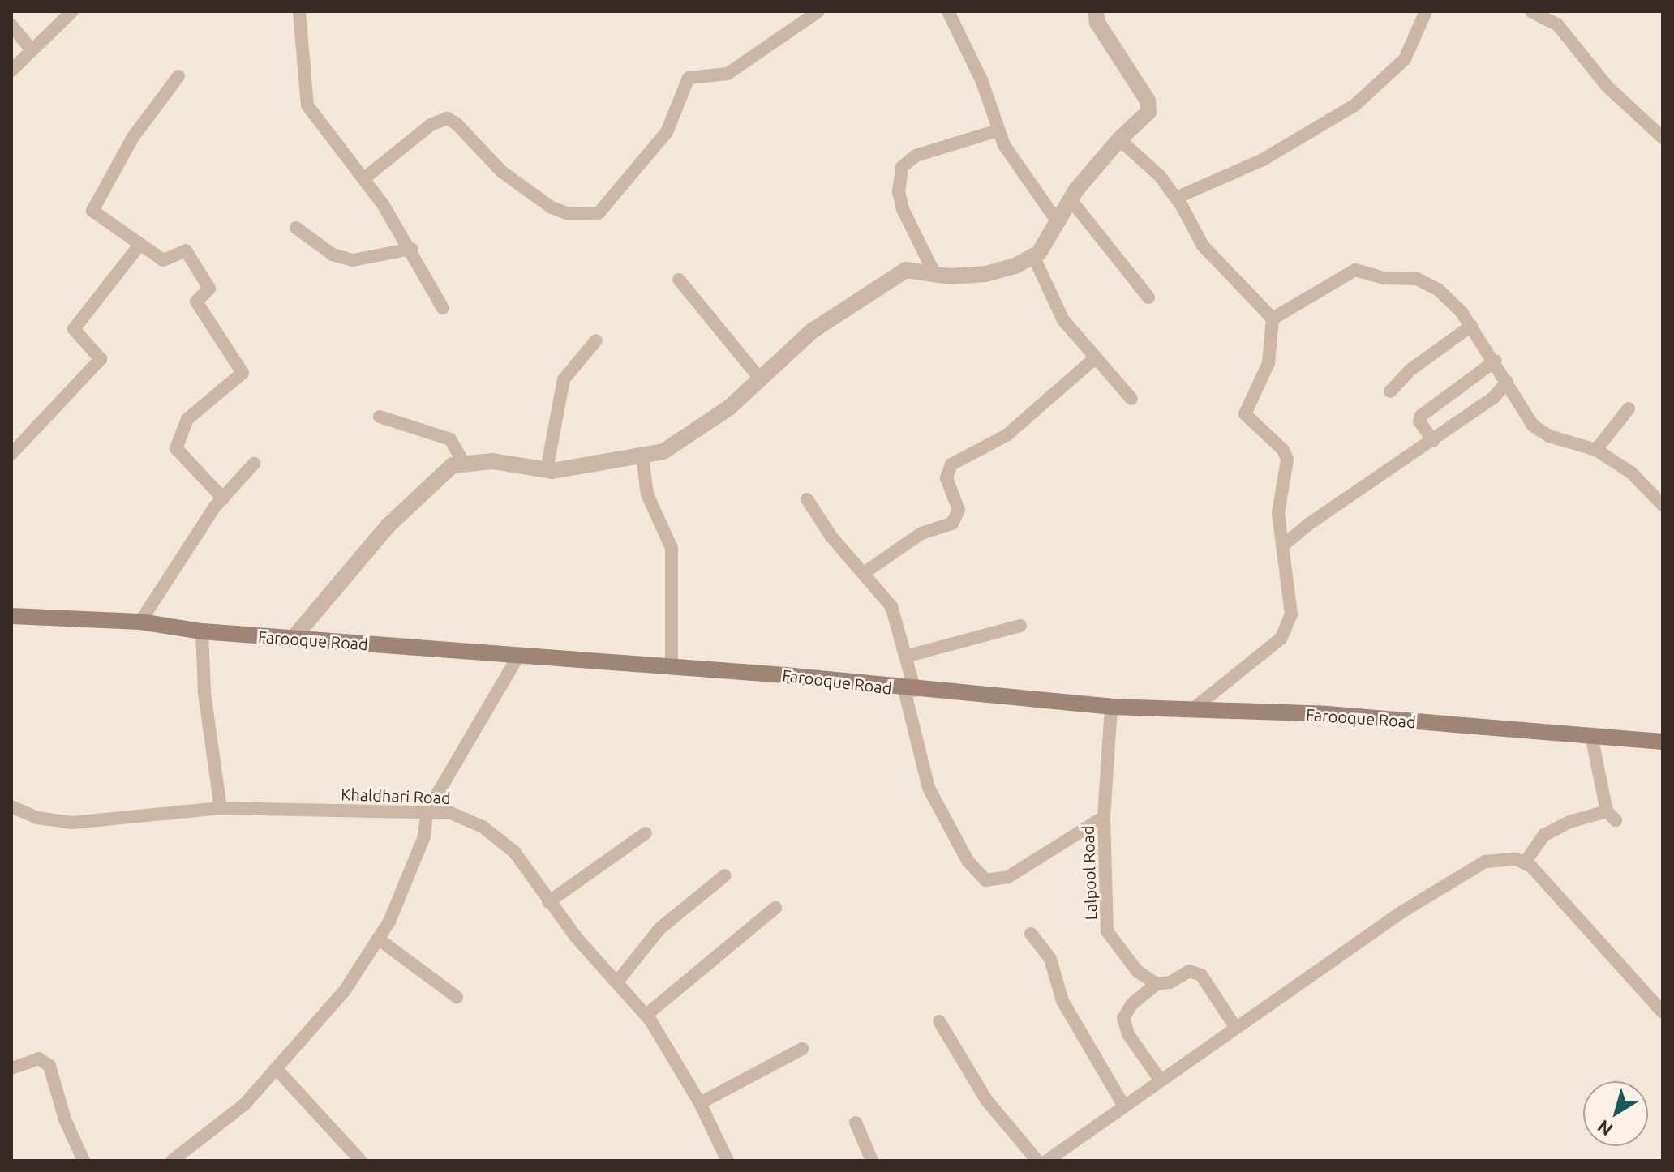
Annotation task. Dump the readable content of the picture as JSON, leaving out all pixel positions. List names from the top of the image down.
{
  "streets": {
    "main road": ["Farooque Road"],
    "street": ["Khaldhari Road", "Lalpool Road"]
  },
  "crossings": [
    ["Farooque Road", "Lalpool Road"]
  ],
  "north": "bottom left"
}
